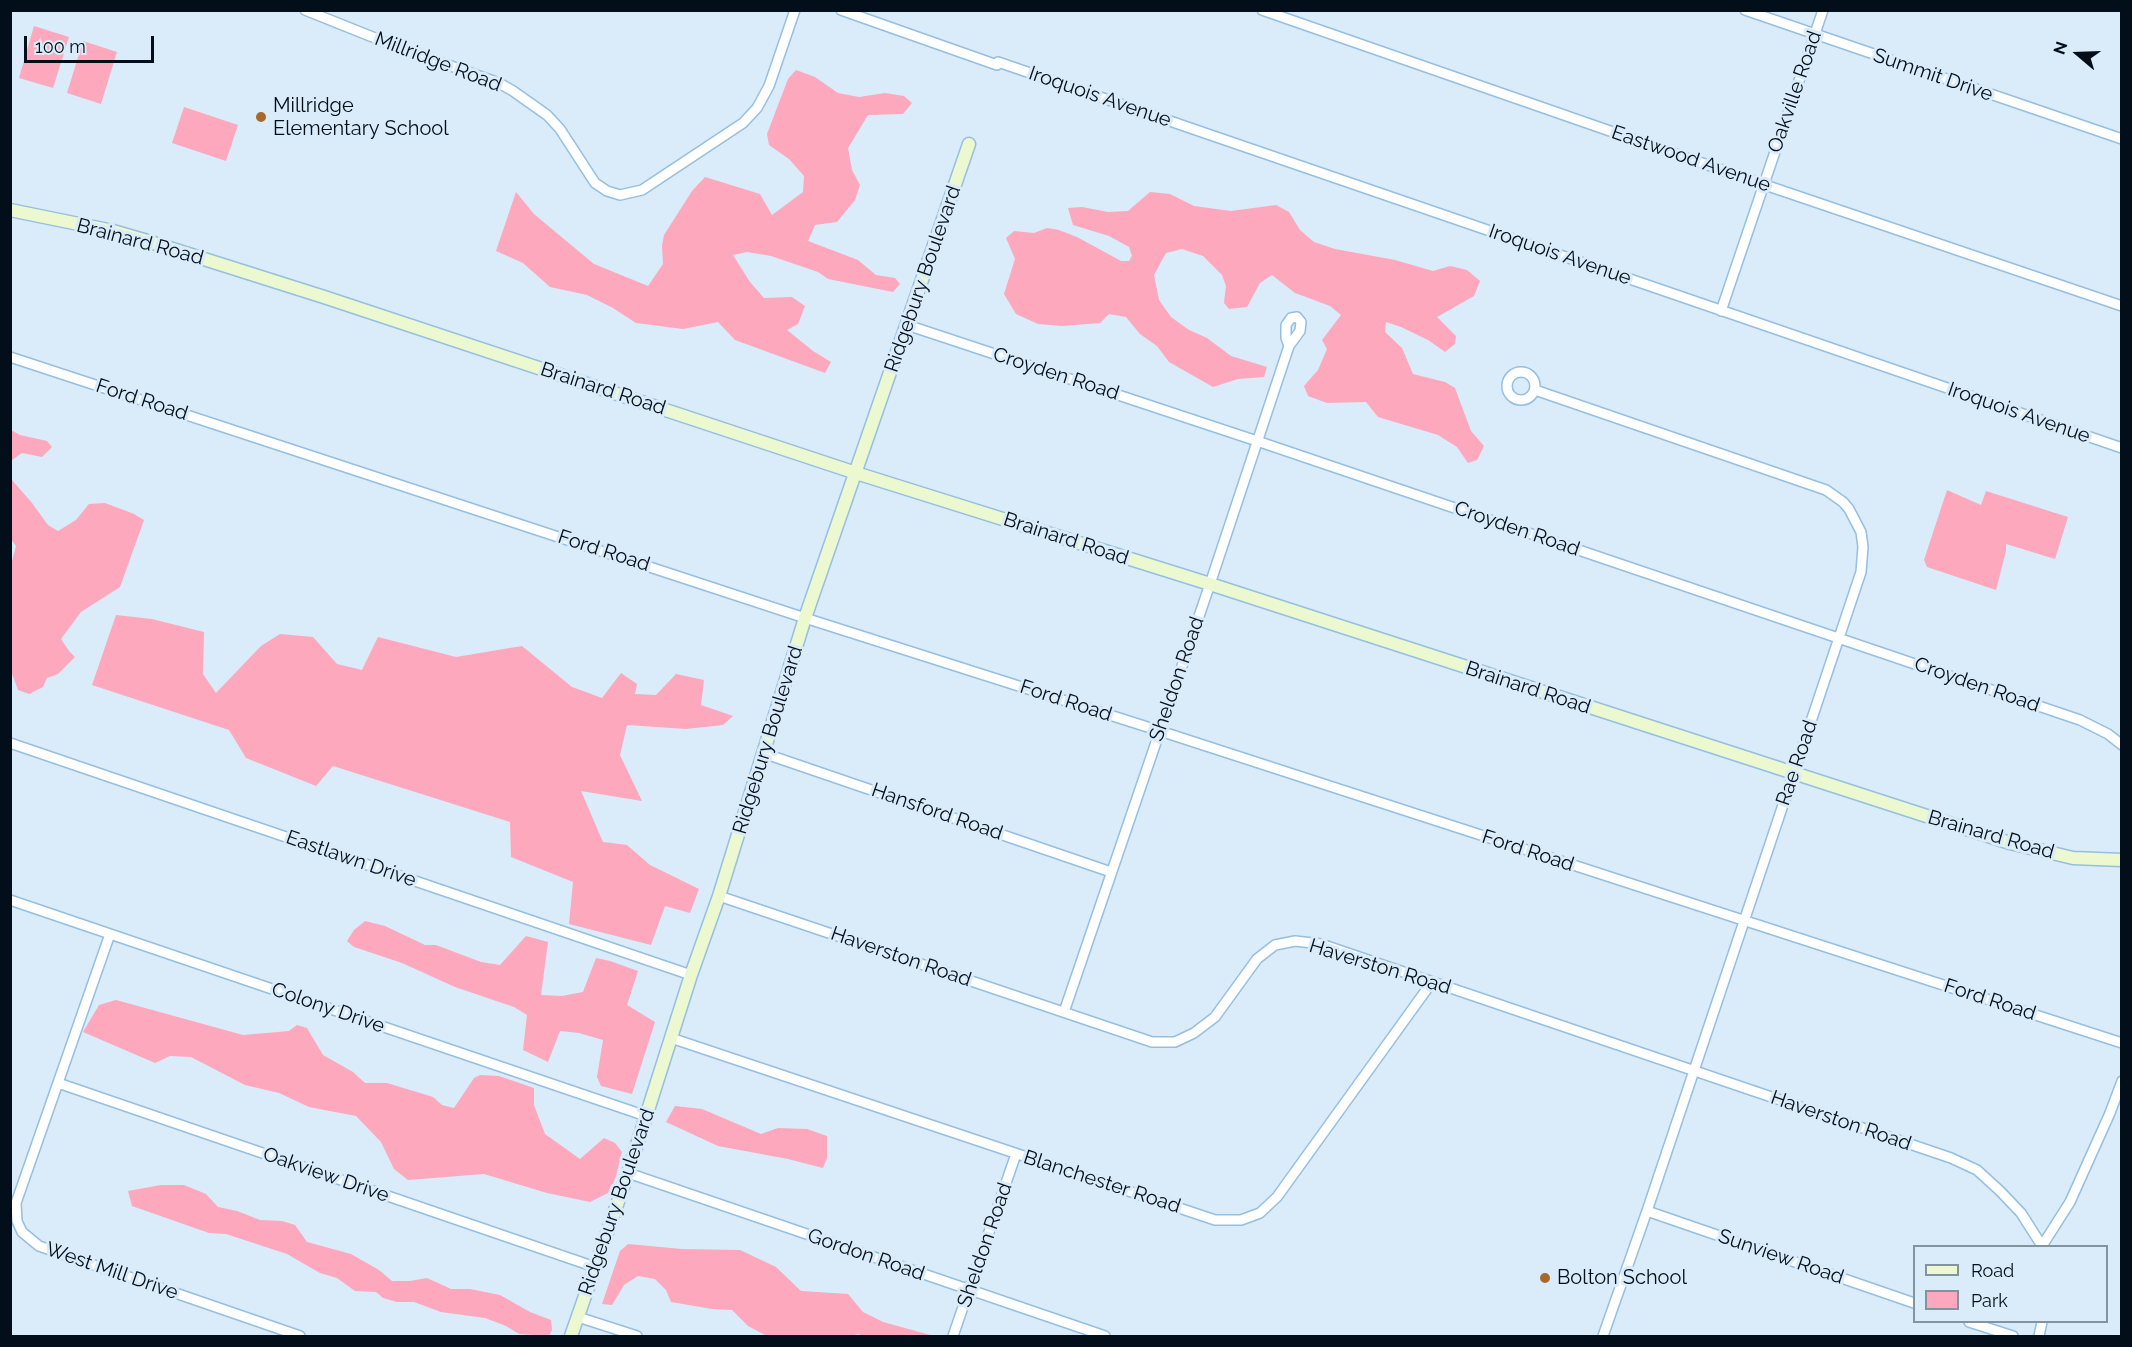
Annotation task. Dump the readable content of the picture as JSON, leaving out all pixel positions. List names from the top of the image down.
{
  "streets": {
    "street": [
      "Millridge Road",
      "Summit Drive",
      "Oakville Road",
      "Iroquois Avenue",
      "Eastwood Avenue",
      "Brainard Road",
      "Ridgebury Boulevard",
      "Croyden Road",
      "Ford Road",
      "Sheldon Road",
      "Rae Road",
      "Hansford Road",
      "Eastlawn Drive",
      "Haverston Road",
      "Colony Drive",
      "Oakview Drive",
      "Blanchester Road",
      "Gordon Road",
      "Sunview Road",
      "West Mill Drive"
    ]
  },
  "crossings": [
    ["Summit Drive", "Oakville Road"],
    ["Oakville Road", "Iroquois Avenue"],
    ["Oakville Road", "Eastwood Avenue"],
    ["Brainard Road", "Ridgebury Boulevard"],
    ["Brainard Road", "Sheldon Road"],
    ["Brainard Road", "Rae Road"],
    ["Ridgebury Boulevard", "Croyden Road"],
    ["Ridgebury Boulevard", "Ford Road"],
    ["Ridgebury Boulevard", "Hansford Road"],
    ["Ridgebury Boulevard", "Eastlawn Drive"],
    ["Ridgebury Boulevard", "Haverston Road"],
    ["Ridgebury Boulevard", "Colony Drive"],
    ["Ridgebury Boulevard", "Oakview Drive"],
    ["Ridgebury Boulevard", "Blanchester Road"],
    ["Ridgebury Boulevard", "Gordon Road"],
    ["Croyden Road", "Sheldon Road"],
    ["Croyden Road", "Rae Road"],
    ["Ford Road", "Sheldon Road"],
    ["Ford Road", "Rae Road"],
    ["Sheldon Road", "Hansford Road"],
    ["Sheldon Road", "Haverston Road"],
    ["Sheldon Road", "Blanchester Road"],
    ["Sheldon Road", "Gordon Road"],
    ["Rae Road", "Haverston Road"],
    ["Rae Road", "Sunview Road"],
    ["Haverston Road", "Blanchester Road"],
    ["Colony Drive", "West Mill Drive"],
    ["Oakview Drive", "West Mill Drive"]
  ],
  "places": ["Millridge Elementary School", "Bolton School"],
  "legend": ["Road", "Park"],
  "scale_bar": "100 m",
  "north": "left"
}
